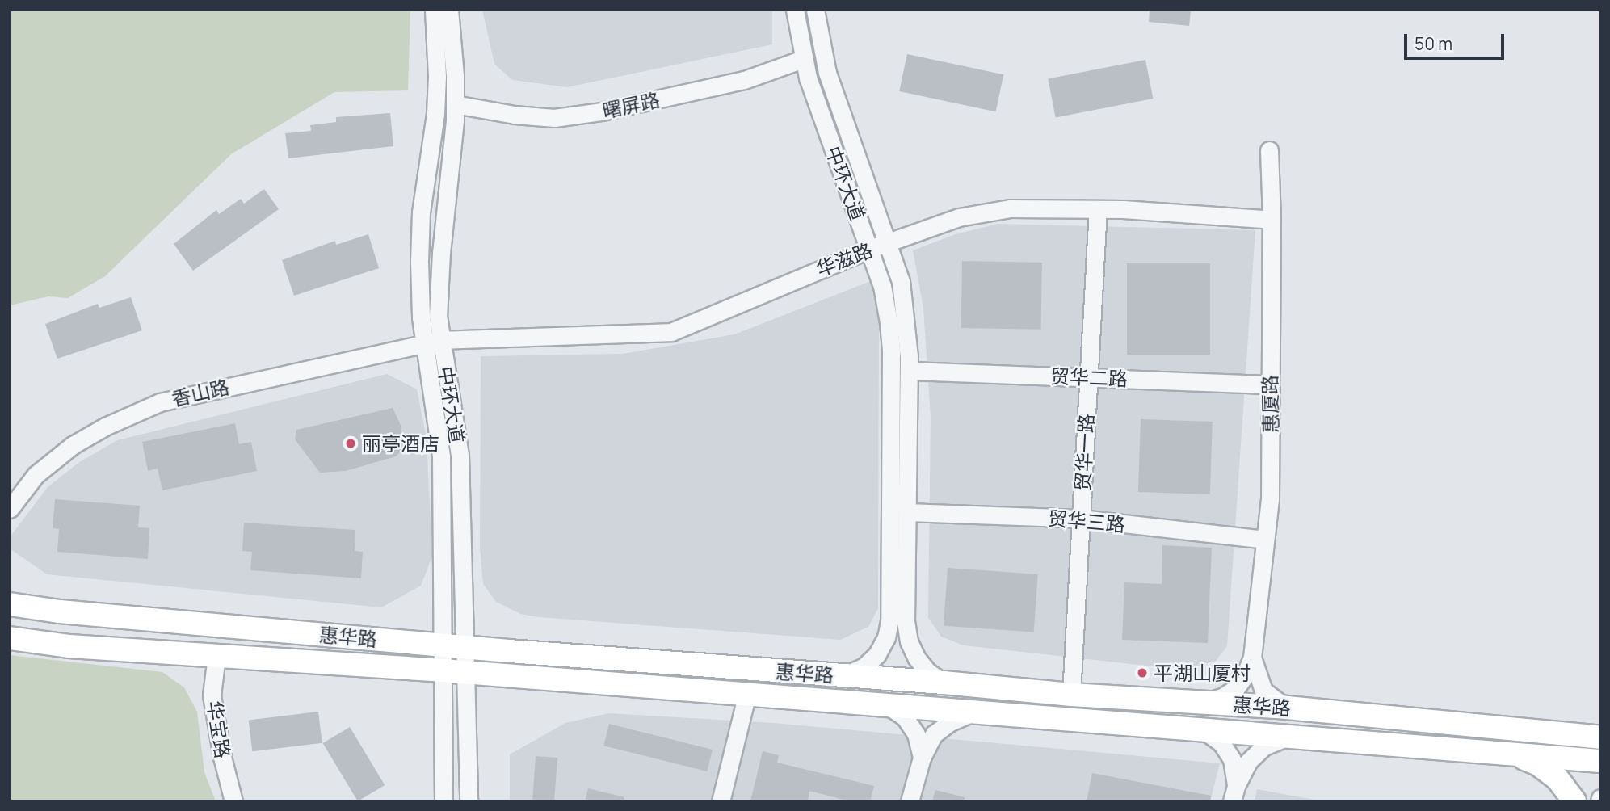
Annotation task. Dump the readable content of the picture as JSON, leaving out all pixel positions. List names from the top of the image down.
{
  "streets": {
    "main road": ["惠华路"],
    "street": [
      "曙屏路",
      "中环大道",
      "华滋路",
      "贸华二路",
      "香山路",
      "惠厦路",
      "贸华一路",
      "贸华三路",
      "华宝路"
    ]
  },
  "crossings": [
    ["曙屏路", "中环大道"],
    ["中环大道", "华滋路"],
    ["中环大道", "贸华二路"],
    ["中环大道", "香山路"],
    ["中环大道", "贸华三路"],
    ["中环大道", "惠华路"],
    ["华滋路", "香山路"],
    ["华滋路", "惠厦路"],
    ["华滋路", "贸华一路"],
    ["贸华二路", "惠厦路"],
    ["贸华二路", "贸华一路"],
    ["惠厦路", "贸华三路"],
    ["贸华一路", "贸华三路"],
    ["贸华一路", "惠华路"],
    ["惠华路", "华宝路"]
  ],
  "places": ["丽亭酒店", "平湖山厦村"],
  "scale_bar": "50 m"
}
